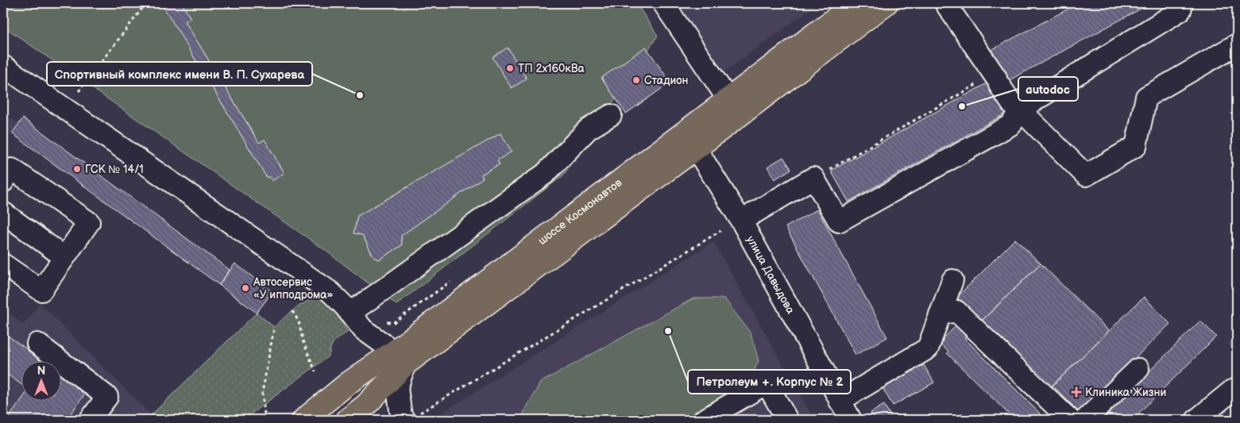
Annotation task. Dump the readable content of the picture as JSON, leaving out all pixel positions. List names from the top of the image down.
{
  "streets": {
    "main road": ["шоссе Космонавтов"],
    "street": ["улица Давыдова"]
  },
  "crossings": [
    ["шоссе Космонавтов", "улица Давыдова"]
  ],
  "places": {
    "other": [
      "ТП 2х160кВа",
      "Стадион",
      "Спортивный комплекс имени В. П. Сухарева",
      "autodoc",
      "ГСК № 14/1",
      "Автосервис «У ипподрома»",
      "Петролеум +. Корпус № 2"
    ],
    "health": ["Клиника Жизни"]
  },
  "north": "top"
}
